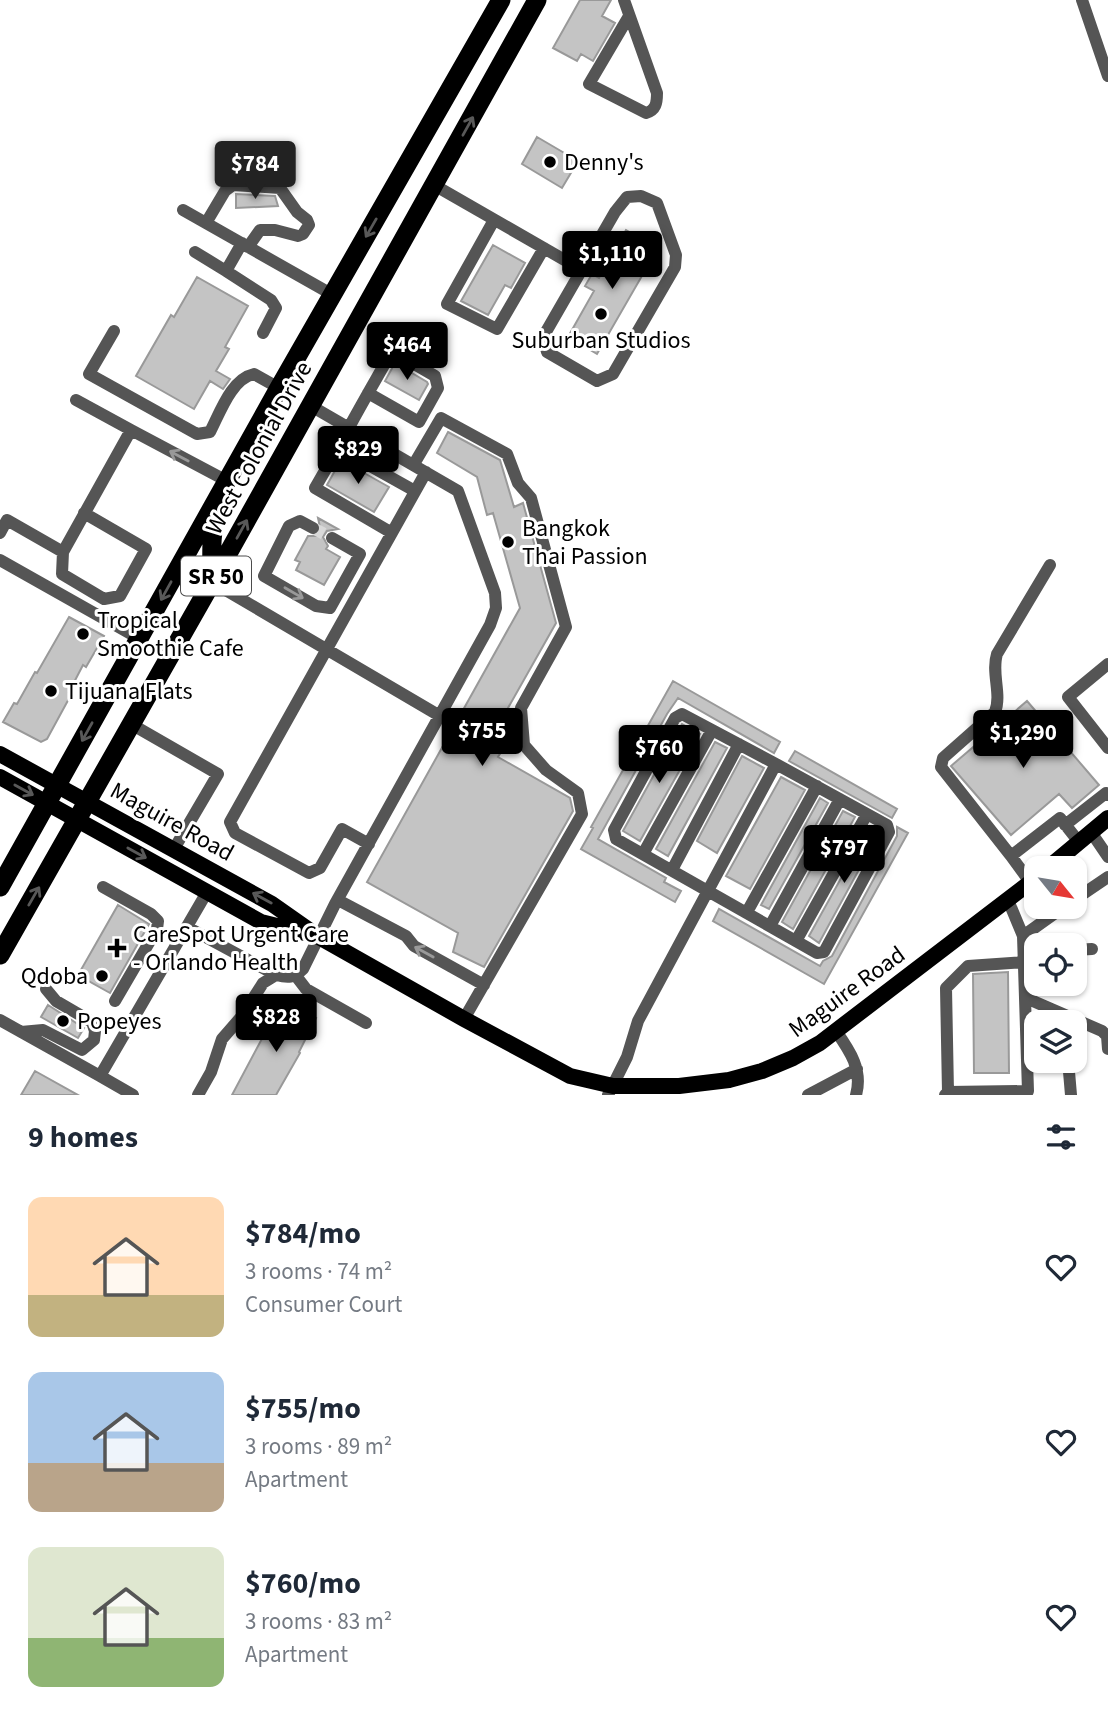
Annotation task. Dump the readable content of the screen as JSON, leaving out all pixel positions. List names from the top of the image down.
{
  "streets": {
    "highway": ["West Colonial Drive", "SR 50"],
    "main road": ["Maguire Road"]
  },
  "crossings": [
    ["West Colonial Drive", "Maguire Road"]
  ],
  "places": {
    "other": [
      "Denny's",
      "Suburban Studios",
      "Bangkok Thai Passion",
      "Tropical Smoothie Cafe",
      "Tijuana Flats",
      "Qdoba",
      "Popeyes"
    ],
    "health": ["CareSpot Urgent Care - Orlando Health"]
  },
  "north": "bottom right",
  "page": {
    "price": [
      "$784",
      "$1,110",
      "$464",
      "$829",
      "$755",
      "$1,290",
      "$760",
      "$797",
      "$828"
    ],
    "heading": "9 homes",
    "list": [
      {
        "name": "$784/mo",
        "note": "3 rooms · 74 m² · Consumer Court"
      },
      {
        "name": "$755/mo",
        "note": "3 rooms · 89 m² · Apartment"
      },
      {
        "name": "$760/mo",
        "note": "3 rooms · 83 m² · Apartment"
      }
    ]
  }
}
